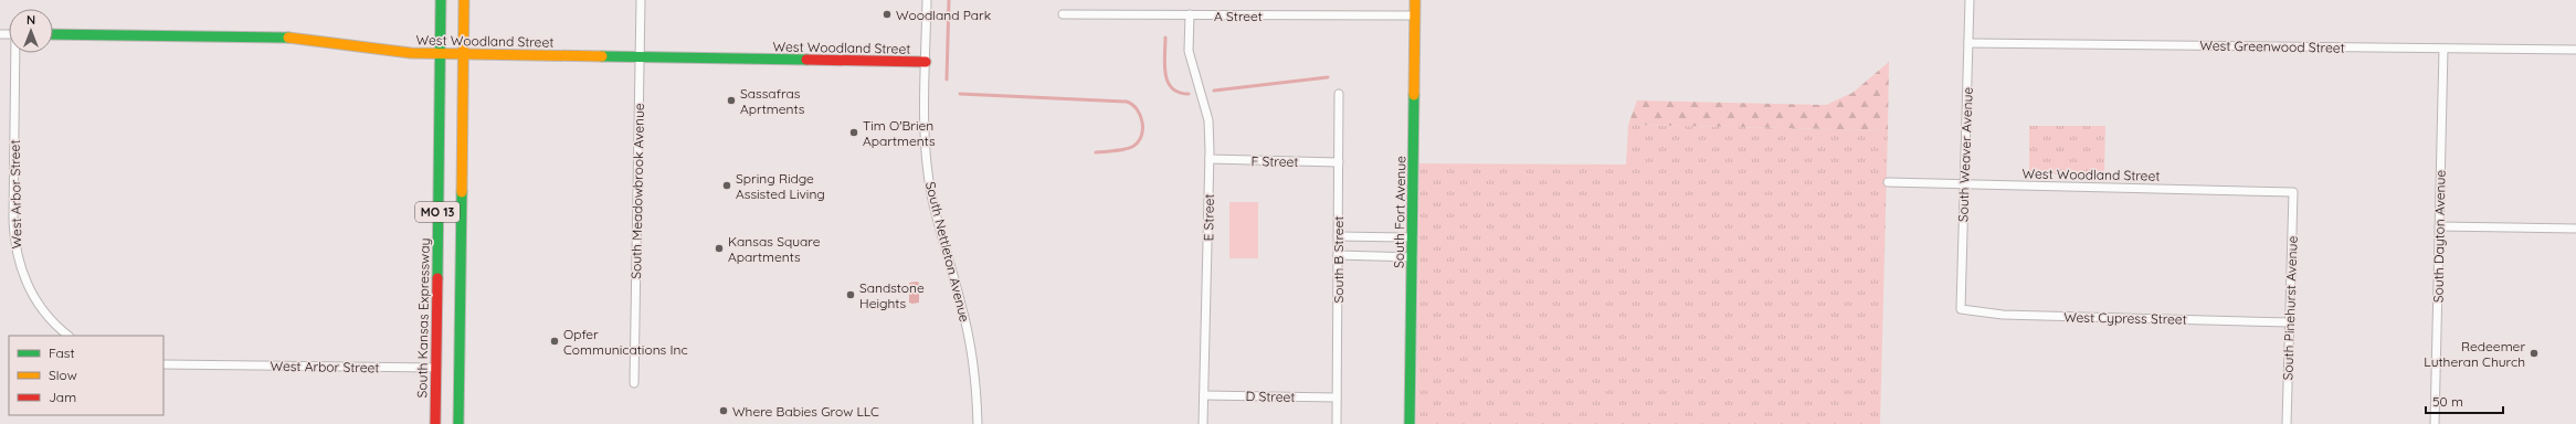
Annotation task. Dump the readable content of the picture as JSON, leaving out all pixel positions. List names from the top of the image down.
{
  "streets": {
    "street": [
      "A Street",
      "West Woodland Street",
      "West Greenwood Street",
      "South Weaver Avenue",
      "F Street",
      "South Meadowbrook Avenue",
      "West Arbor Street",
      "MO 13",
      "South Fort Avenue",
      "E Street",
      "South Dayton Avenue",
      "South Nettleton Avenue",
      "South B Street",
      "South Pinehurst Avenue",
      "South Kansas Expressway",
      "West Cypress Street",
      "D Street"
    ]
  },
  "crossings": [
    ["A Street", "South Fort Avenue"],
    ["A Street", "E Street"],
    ["West Woodland Street", "South Weaver Avenue"],
    ["West Woodland Street", "South Meadowbrook Avenue"],
    ["West Woodland Street", "MO 13"],
    ["West Woodland Street", "South Nettleton Avenue"],
    ["West Woodland Street", "South Pinehurst Avenue"],
    ["West Woodland Street", "South Kansas Expressway"],
    ["West Greenwood Street", "South Weaver Avenue"],
    ["West Greenwood Street", "South Dayton Avenue"],
    ["South Weaver Avenue", "West Cypress Street"],
    ["F Street", "E Street"],
    ["F Street", "South B Street"],
    ["West Arbor Street", "South Kansas Expressway"],
    ["E Street", "D Street"],
    ["South B Street", "D Street"],
    ["South Pinehurst Avenue", "West Cypress Street"]
  ],
  "places": [
    "Woodland Park",
    "Sassafras Aprtments",
    "Tim O'Brien Apartments",
    "Spring Ridge Assisted Living",
    "Kansas Square Apartments",
    "Sandstone Heights",
    "Opfer Communications Inc",
    "Redeemer Lutheran Church",
    "Where Babies Grow LLC"
  ],
  "legend": ["Fast", "Slow", "Jam"],
  "scale_bar": "50 m",
  "north": "top"
}
